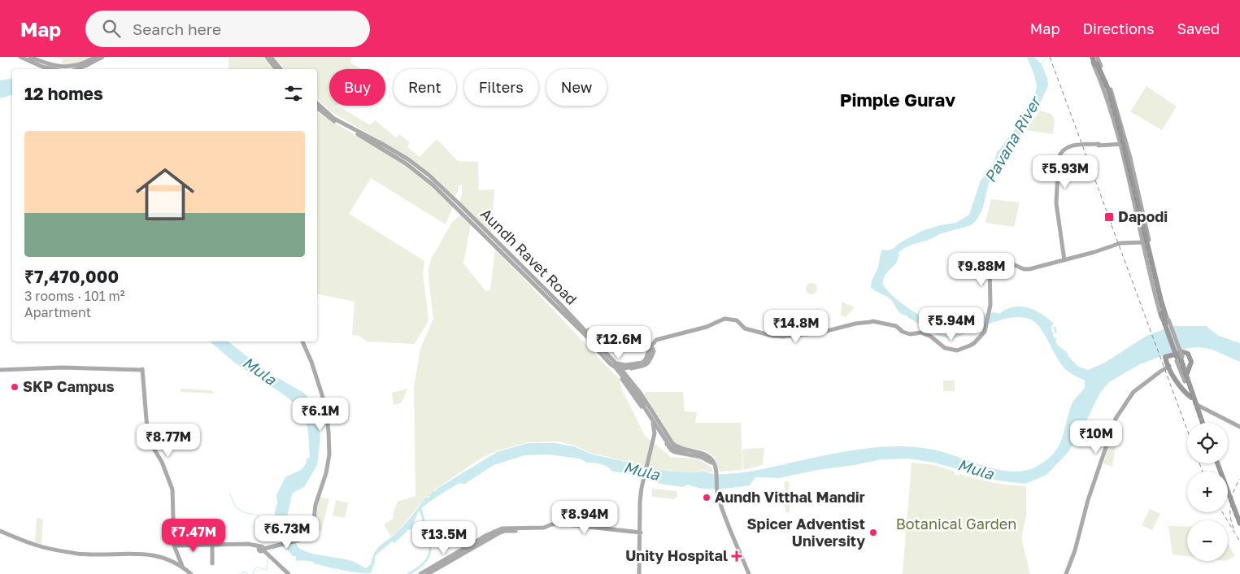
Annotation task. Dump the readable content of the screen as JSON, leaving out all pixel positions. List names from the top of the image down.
{
  "streets": {
    "main road": ["Aundh Ravet Road"]
  },
  "districts": ["Pimple Gurav"],
  "water": ["Pavana River", "Mula"],
  "parks": ["Botanical Garden"],
  "places": {
    "transit": ["Dapodi"],
    "other": ["SKP Campus", "Aundh Vitthal Mandir", "Spicer Adventist University"],
    "health": ["Unity Hospital"]
  },
  "page": {
    "header": "Map",
    "search": "Search here",
    "nav": ["Map", "Directions", "Saved"],
    "chip": [
      "Buy",
      "Rent",
      "Filters",
      "New"
    ],
    "heading": "12 homes",
    "list": [
      {
        "name": "₹7,470,000",
        "note": "3 rooms · 101 m² · Apartment"
      }
    ],
    "price": [
      "₹5.93M",
      "₹9.88M",
      "₹5.94M",
      "₹14.8M",
      "₹12.6M",
      "₹6.1M",
      "₹10M",
      "₹8.77M",
      "₹8.94M",
      "₹6.73M",
      "₹7.47M",
      "₹13.5M"
    ],
    "map_buttons": ["+", "−"]
  }
}
